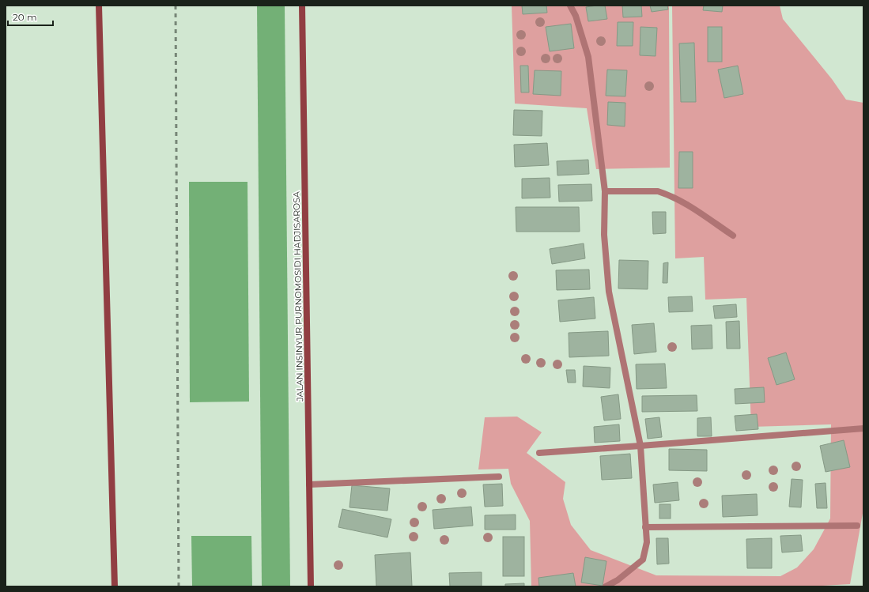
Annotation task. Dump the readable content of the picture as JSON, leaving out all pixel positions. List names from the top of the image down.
{
  "streets": {
    "street": ["JALAN INSINYUR PURNOMOSIDI HADJISAROSA"]
  },
  "scale_bar": "20 m"
}
